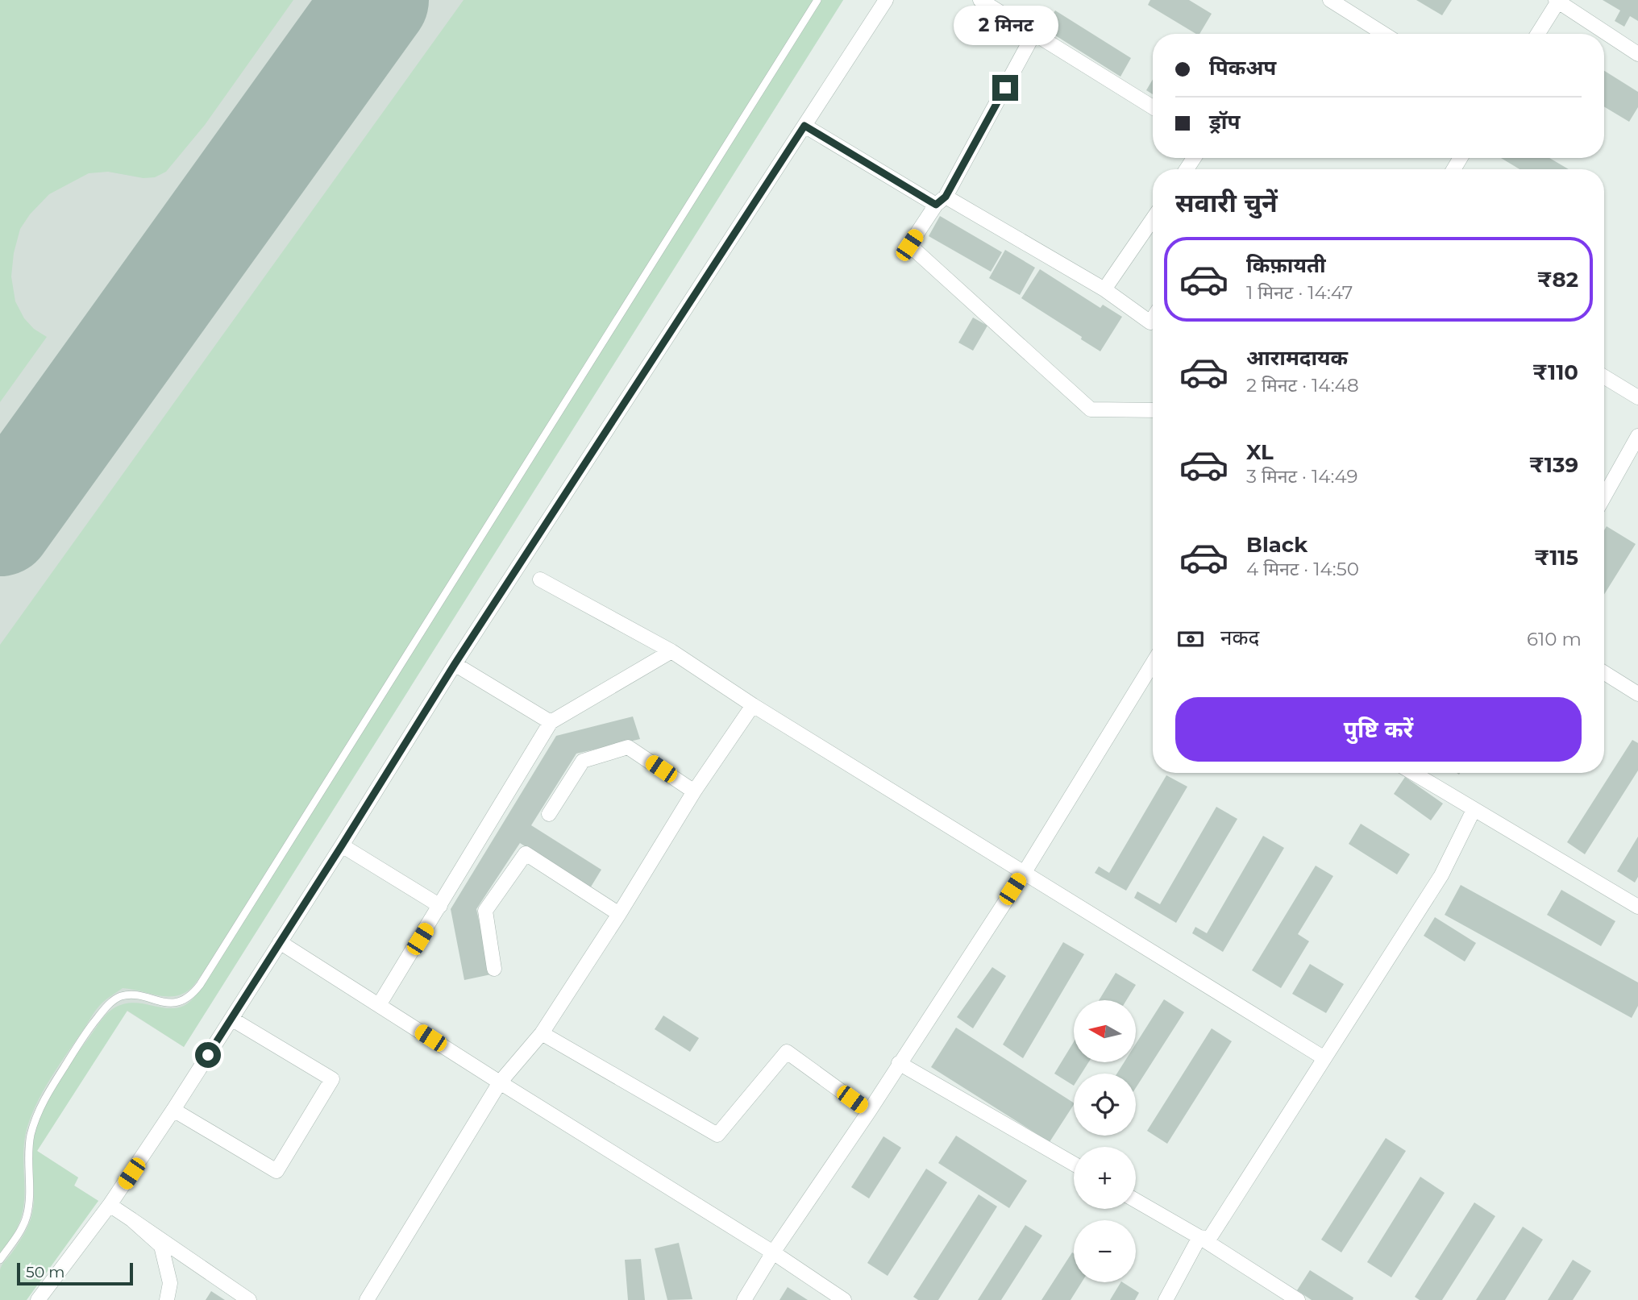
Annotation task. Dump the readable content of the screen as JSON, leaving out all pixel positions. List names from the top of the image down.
{
  "scale_bar": "50 m",
  "north": "left",
  "page": {
    "bubble": "2 मिनट",
    "banner": ["पिकअप", "ड्रॉप"],
    "heading": "सवारी चुनें",
    "list": [
      {
        "name": "किफ़ायती",
        "note": "1 मिनट · 14:47",
        "value": "₹82"
      },
      {
        "name": "आरामदायक",
        "note": "2 मिनट · 14:48",
        "value": "₹110"
      },
      {
        "name": "XL",
        "note": "3 मिनट · 14:49",
        "value": "₹139"
      },
      {
        "name": "Black",
        "note": "4 मिनट · 14:50",
        "value": "₹115"
      }
    ],
    "pay": ["नकद", "610 m"],
    "buttons": "पुष्टि करें",
    "map_buttons": ["+", "−"],
    "scale": "50 m"
  }
}
